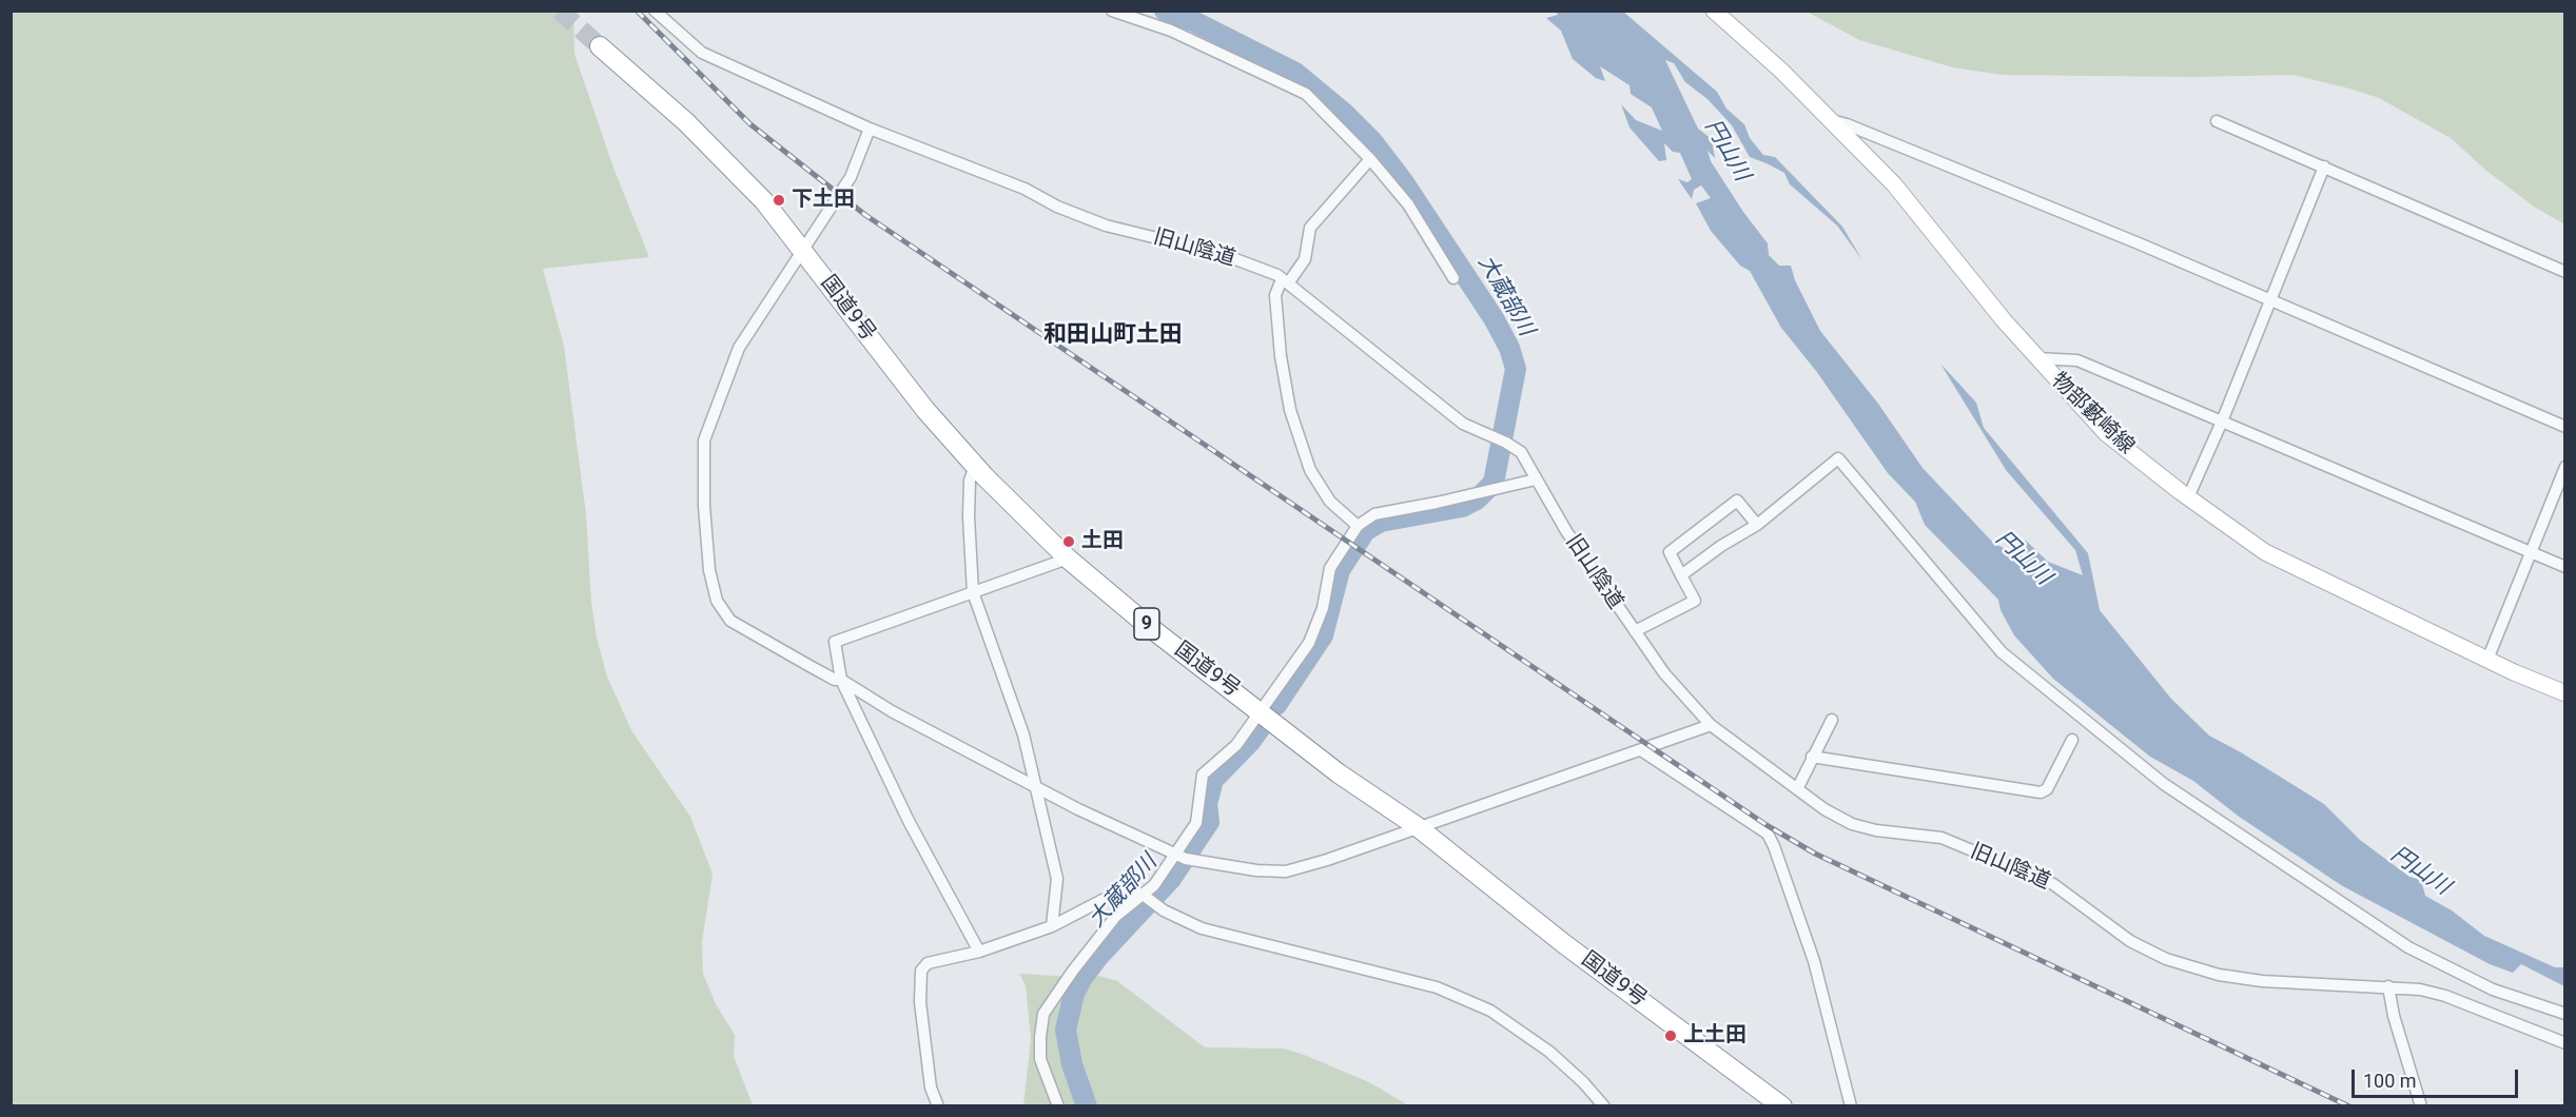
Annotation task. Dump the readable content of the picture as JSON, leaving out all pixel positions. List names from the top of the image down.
{
  "streets": {
    "highway": ["国道9号", "9"],
    "main road": ["物部藪崎線"],
    "street": ["旧山陰道"]
  },
  "districts": ["和田山町土田"],
  "water": ["円山川", "大蔵部川"],
  "places": ["下土田", "土田", "上土田"],
  "scale_bar": "100 m"
}
